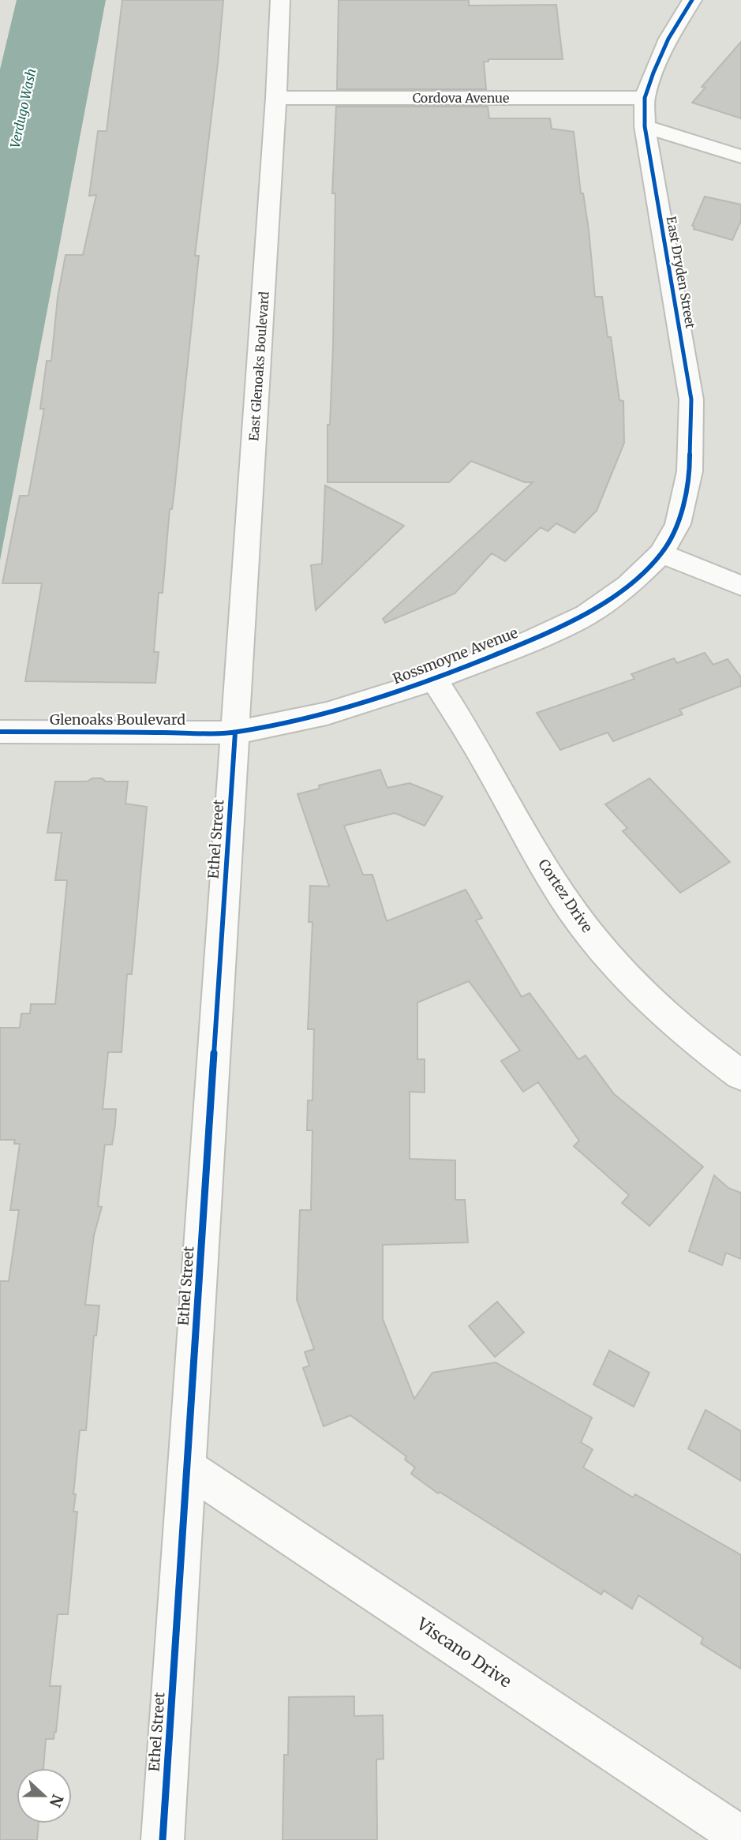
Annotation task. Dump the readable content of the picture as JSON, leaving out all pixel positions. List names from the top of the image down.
{
  "streets": {
    "street": [
      "Cordova Avenue",
      "East Dryden Street",
      "East Glenoaks Boulevard",
      "Rossmoyne Avenue",
      "Glenoaks Boulevard",
      "Ethel Street",
      "Cortez Drive",
      "Viscano Drive"
    ]
  },
  "crossings": [
    ["Cordova Avenue", "East Dryden Street"],
    ["Cordova Avenue", "East Glenoaks Boulevard"],
    ["East Dryden Street", "Rossmoyne Avenue"],
    ["East Glenoaks Boulevard", "Rossmoyne Avenue"],
    ["East Glenoaks Boulevard", "Glenoaks Boulevard"],
    ["East Glenoaks Boulevard", "Ethel Street"],
    ["Rossmoyne Avenue", "Glenoaks Boulevard"],
    ["Rossmoyne Avenue", "Ethel Street"],
    ["Rossmoyne Avenue", "Cortez Drive"],
    ["Glenoaks Boulevard", "Ethel Street"],
    ["Ethel Street", "Viscano Drive"]
  ],
  "water": ["Verdugo Wash"],
  "north": "right"
}
